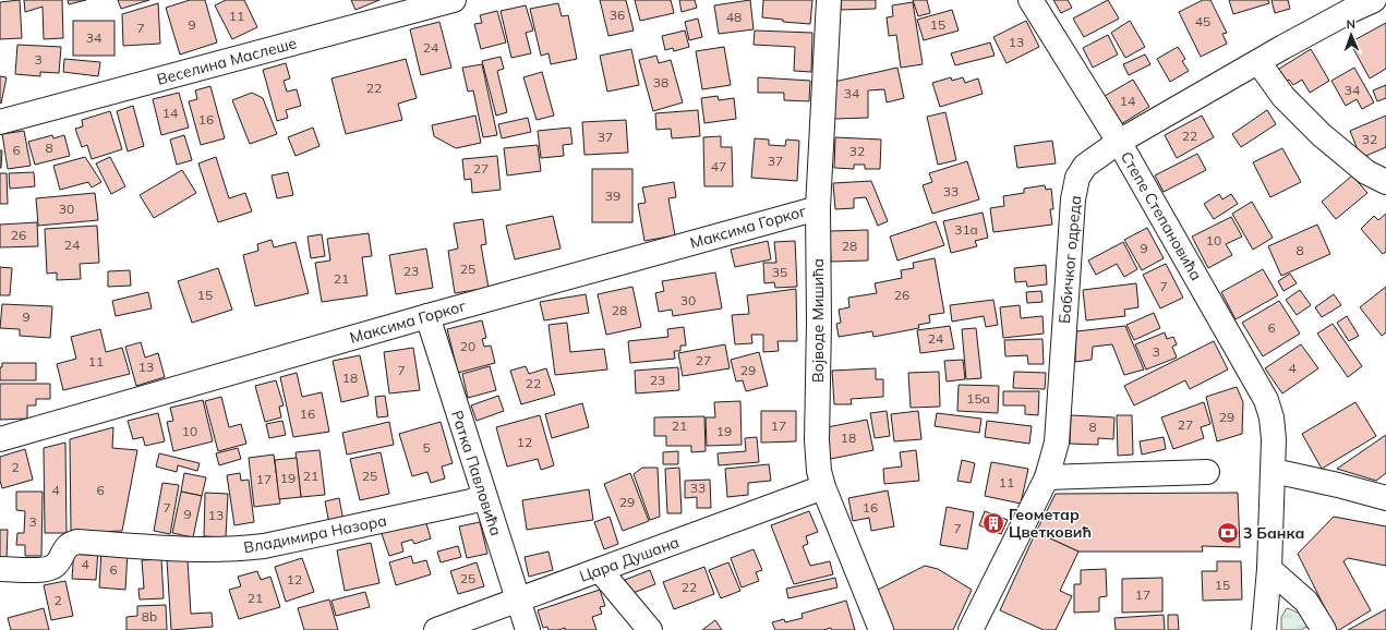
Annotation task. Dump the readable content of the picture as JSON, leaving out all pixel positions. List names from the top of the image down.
{
  "streets": {
    "street": [
      "Веселина Маслеше",
      "Степе Степановића",
      "Максима Горког",
      "Бабичког одреда",
      "Војводе Мишића",
      "Ратка Павловића",
      "Владимира Назора",
      "Цара Душана"
    ]
  },
  "crossings": [
    ["Степе Степановића", "Бабичког одреда"],
    ["Максима Горког", "Војводе Мишића"],
    ["Максима Горког", "Ратка Павловића"],
    ["Војводе Мишића", "Цара Душана"],
    ["Ратка Павловића", "Владимира Назора"],
    ["Ратка Павловића", "Цара Душана"]
  ],
  "places": {
    "building": ["Геометар Цветковић"],
    "bank": ["3 Банка"]
  },
  "house_numbers": [
    "36",
    "11",
    "48",
    "45",
    "9",
    "15",
    "7",
    "34",
    "13",
    "24",
    "3",
    "38",
    "22",
    "34",
    "34",
    "14",
    "14",
    "16",
    "22",
    "37",
    "32",
    "8",
    "6",
    "32",
    "37",
    "47",
    "27",
    "33",
    "39",
    "30",
    "31a",
    "26",
    "10",
    "24",
    "28",
    "9",
    "8",
    "25",
    "23",
    "35",
    "21",
    "7",
    "15",
    "26",
    "30",
    "28",
    "9",
    "6",
    "24",
    "20",
    "3",
    "27",
    "11",
    "13",
    "4",
    "7",
    "29",
    "18",
    "23",
    "22",
    "15a",
    "16",
    "29",
    "27",
    "21",
    "17",
    "8",
    "10",
    "19",
    "18",
    "12",
    "5",
    "2",
    "21",
    "25",
    "19",
    "17",
    "11",
    "33",
    "4",
    "6",
    "29",
    "7",
    "16",
    "9",
    "13",
    "3",
    "7",
    "4",
    "6",
    "25",
    "12",
    "15",
    "22",
    "17",
    "21",
    "2",
    "8b"
  ],
  "north": "top"
}
